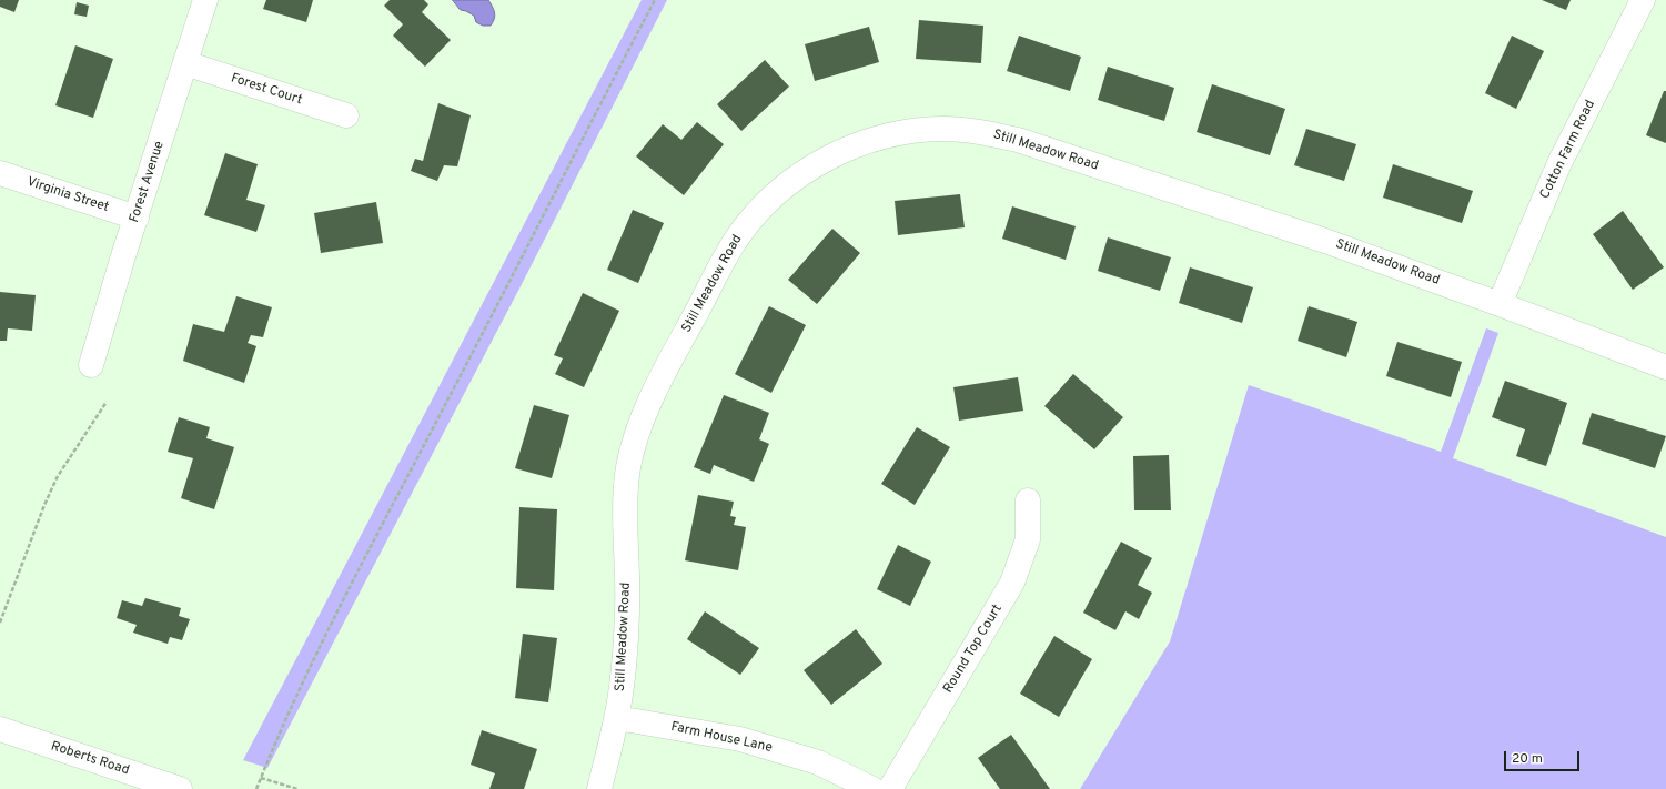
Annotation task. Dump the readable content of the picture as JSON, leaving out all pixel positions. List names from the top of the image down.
{
  "streets": {
    "street": [
      "Forest Court",
      "Cotton Farm Road",
      "Still Meadow Road",
      "Forest Avenue",
      "Virginia Street",
      "Round Top Court",
      "Farm House Lane",
      "Roberts Road"
    ]
  },
  "crossings": [
    ["Forest Court", "Forest Avenue"],
    ["Cotton Farm Road", "Still Meadow Road"],
    ["Still Meadow Road", "Farm House Lane"],
    ["Forest Avenue", "Virginia Street"]
  ],
  "scale_bar": "20 m"
}
